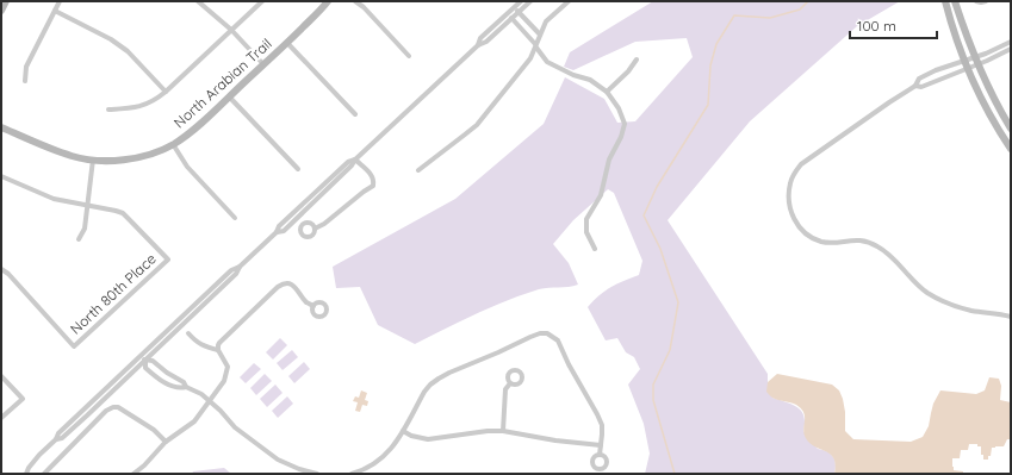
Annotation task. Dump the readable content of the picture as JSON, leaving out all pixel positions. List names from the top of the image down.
{
  "streets": {
    "street": ["North Arabian Trail", "North 80th Place"]
  },
  "scale_bar": "100 m"
}
